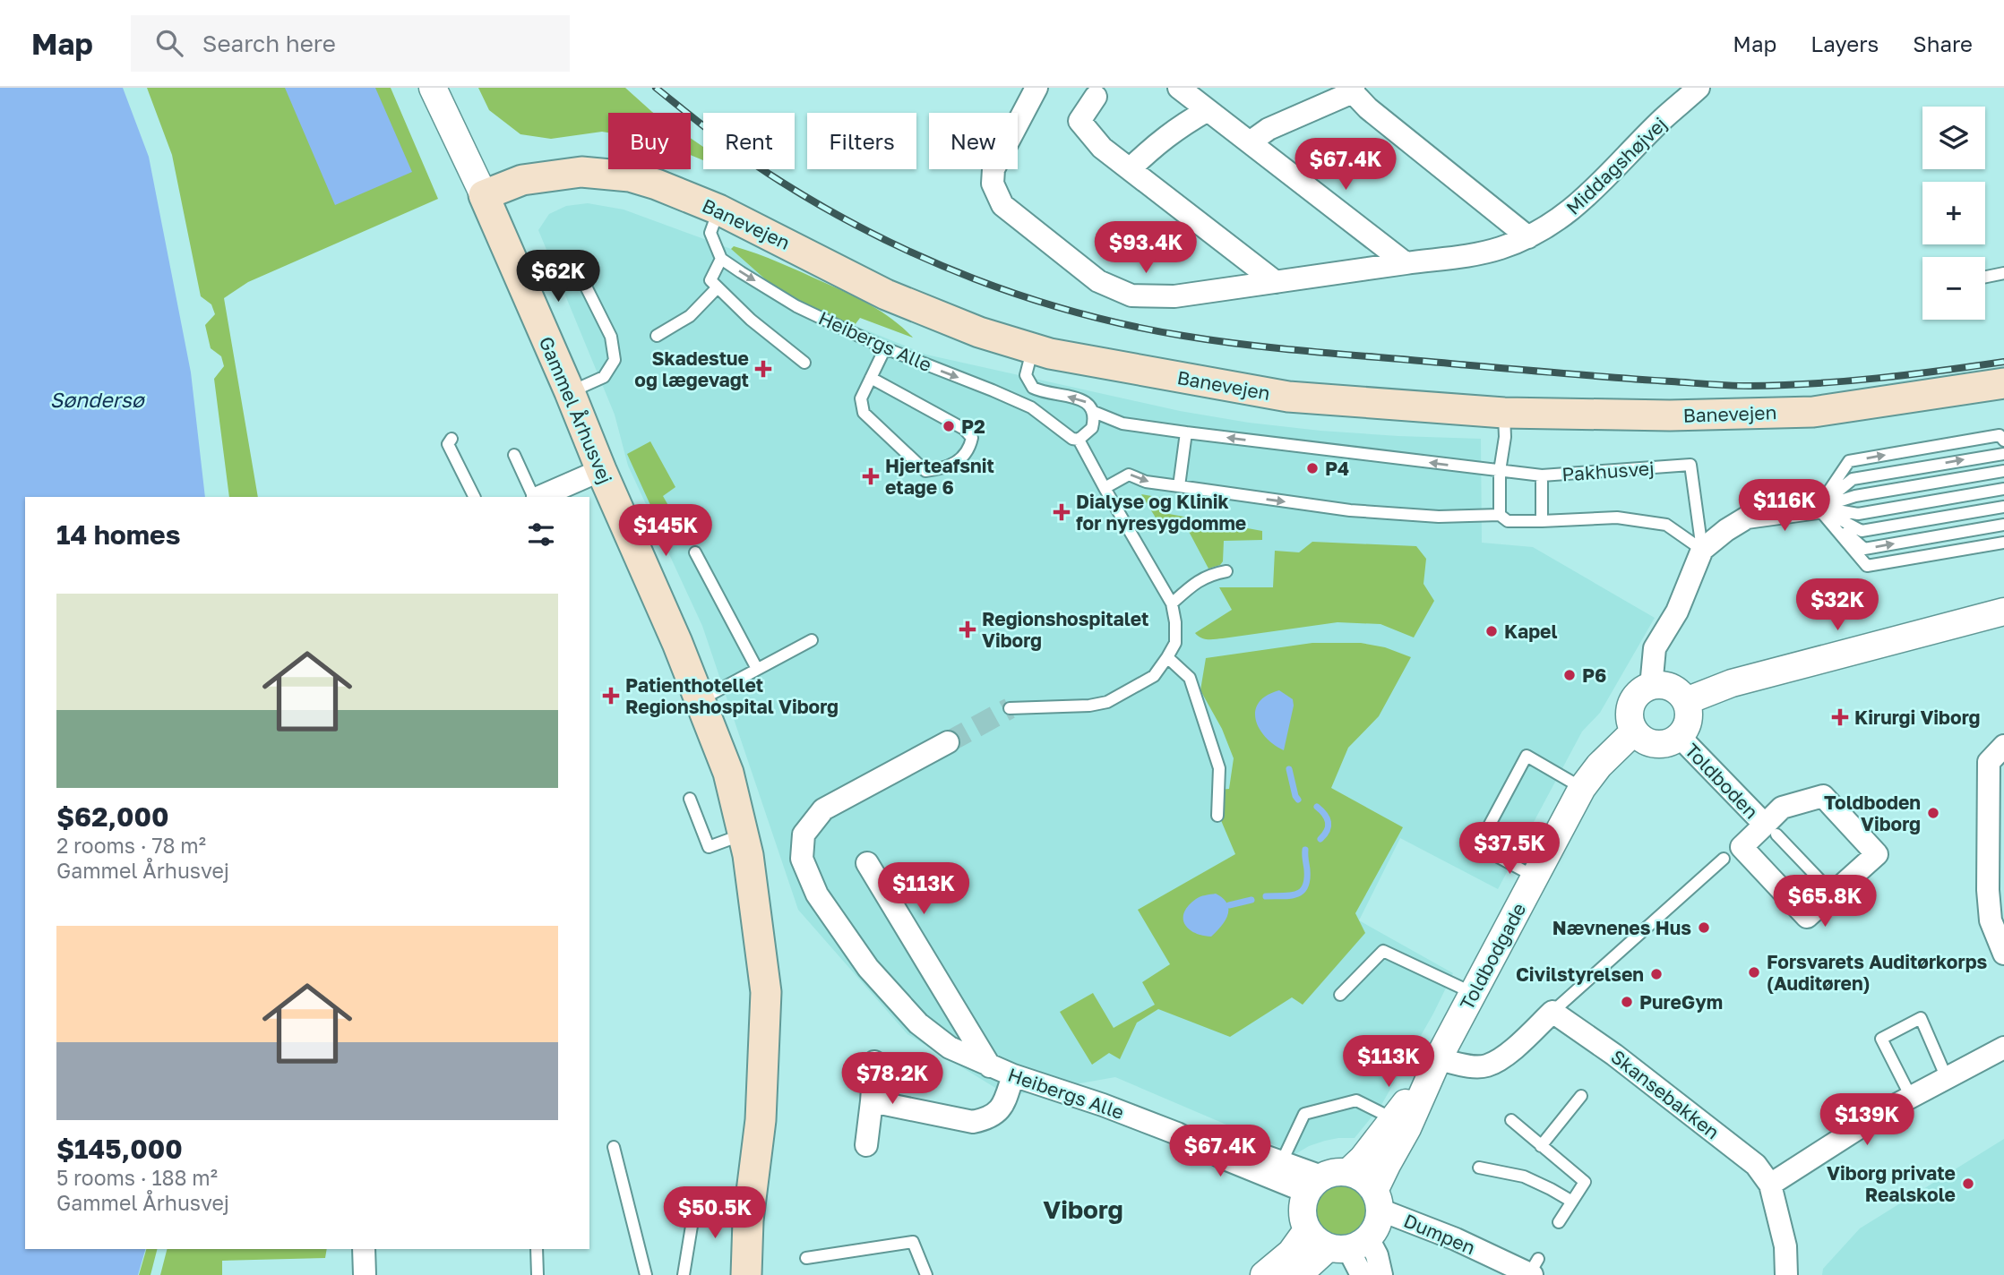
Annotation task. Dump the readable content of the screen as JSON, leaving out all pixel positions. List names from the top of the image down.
{
  "streets": {
    "main road": ["Banevejen", "Gammel Århusvej"],
    "street": [
      "Middagshøjvej",
      "Heibergs Alle",
      "Pakhusvej",
      "Toldboden",
      "Toldbodgade",
      "Skansebakken",
      "Dumpen"
    ]
  },
  "crossings": [
    ["Banevejen", "Gammel Århusvej"],
    ["Heibergs Alle", "Toldbodgade"],
    ["Heibergs Alle", "Dumpen"],
    ["Pakhusvej", "Toldboden"],
    ["Pakhusvej", "Toldbodgade"],
    ["Toldboden", "Toldbodgade"],
    ["Toldbodgade", "Dumpen"]
  ],
  "districts": ["Viborg"],
  "water": ["Søndersø"],
  "places": {
    "health": [
      "Skadestue og lægevagt",
      "Hjerteafsnit etage 6",
      "Dialyse og Klinik for nyresygdomme",
      "Regionshospitalet Viborg",
      "Patienthotellet Regionshospital Viborg",
      "Kirurgi Viborg"
    ],
    "other": [
      "P2",
      "P4",
      "Kapel",
      "P6",
      "Toldboden Viborg",
      "Nævnenes Hus",
      "Forsvarets Auditørkorps (Auditøren)",
      "Civilstyrelsen",
      "PureGym",
      "Viborg private Realskole"
    ]
  },
  "page": {
    "header": "Map",
    "search": "Search here",
    "nav": ["Map", "Layers", "Share"],
    "map_buttons": ["+", "−"],
    "chip": [
      "Buy",
      "Rent",
      "Filters",
      "New"
    ],
    "price": [
      "$67.4K",
      "$93.4K",
      "$62K",
      "$116K",
      "$145K",
      "$32K",
      "$37.5K",
      "$113K",
      "$65.8K",
      "$113K",
      "$78.2K",
      "$139K",
      "$67.4K",
      "$50.5K"
    ],
    "heading": "14 homes",
    "list": [
      {
        "name": "$62,000",
        "note": "2 rooms · 78 m² · Gammel Århusvej"
      },
      {
        "name": "$145,000",
        "note": "5 rooms · 188 m² · Gammel Århusvej"
      }
    ]
  }
}
